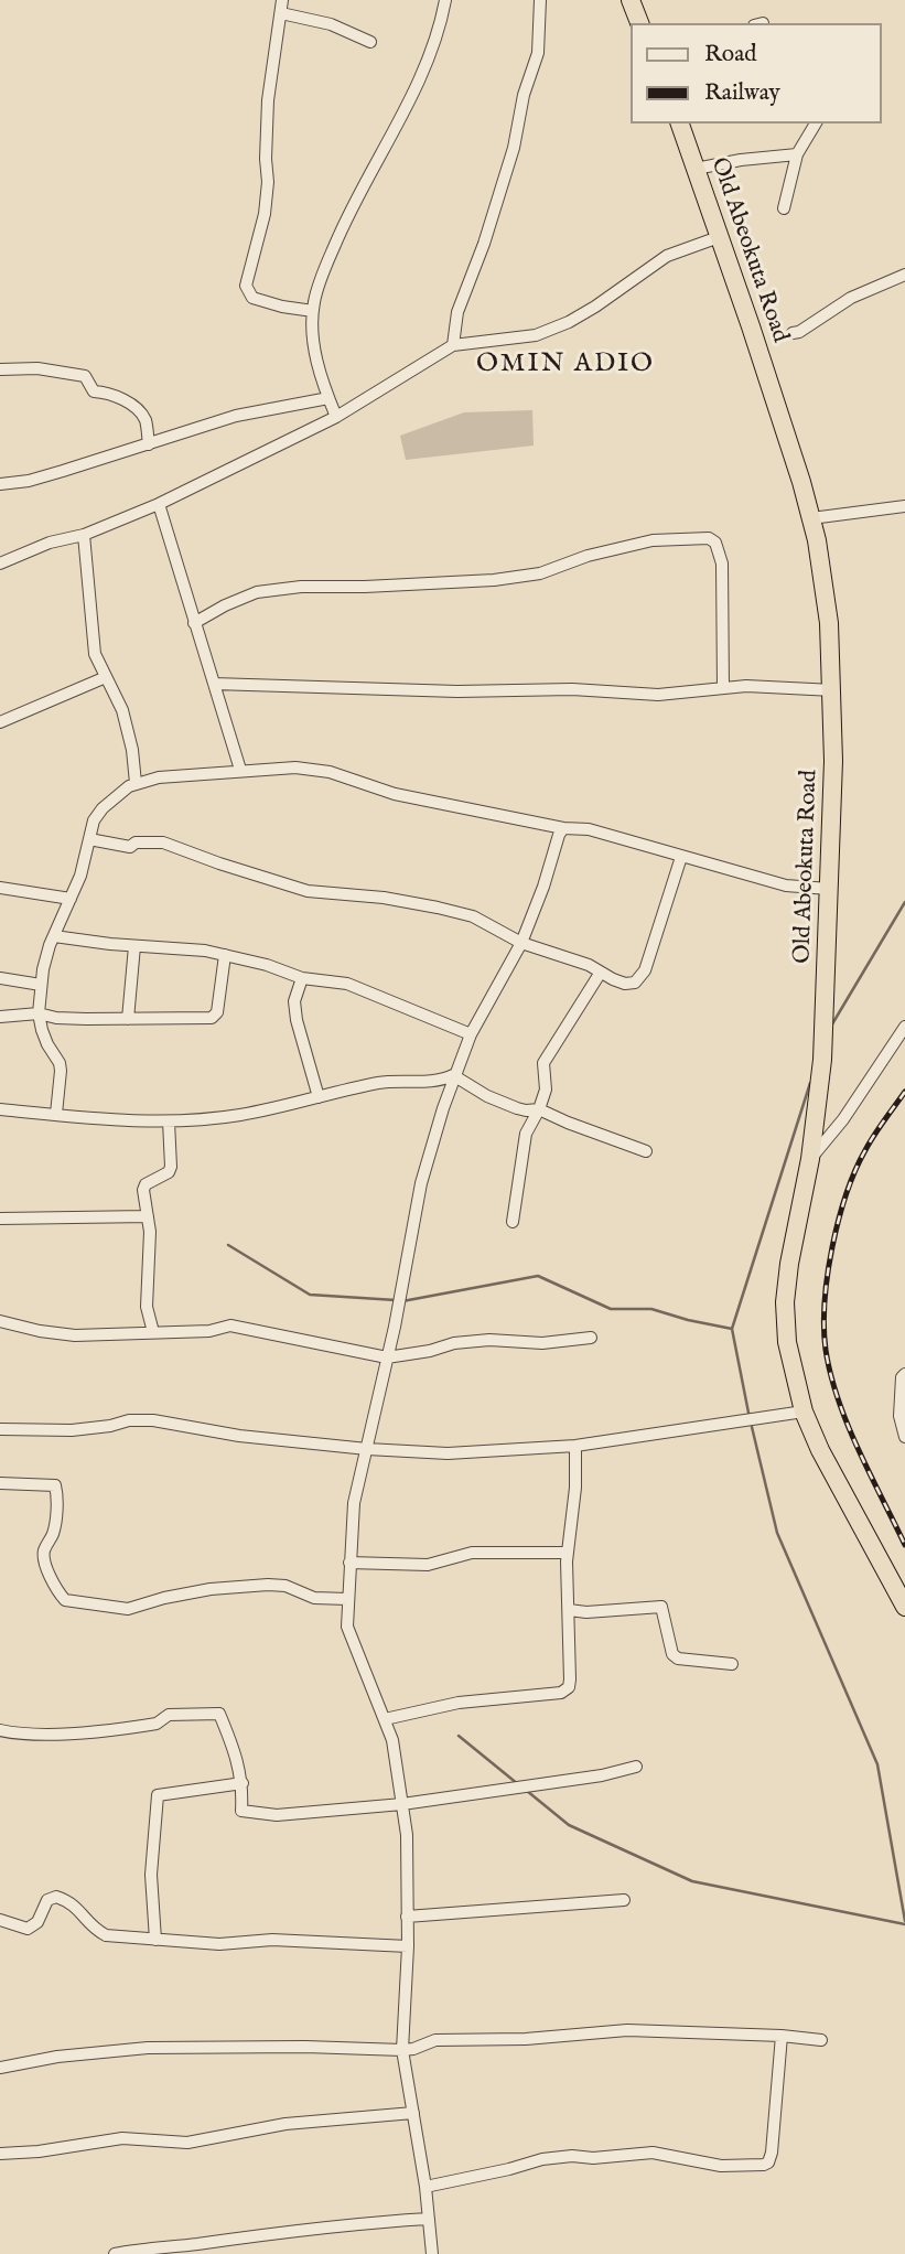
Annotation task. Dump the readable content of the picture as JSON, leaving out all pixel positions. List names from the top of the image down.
{
  "streets": {
    "highway": ["Old Abeokuta Road"]
  },
  "districts": ["OMIN ADIO"],
  "legend": ["Road", "Railway"]
}
